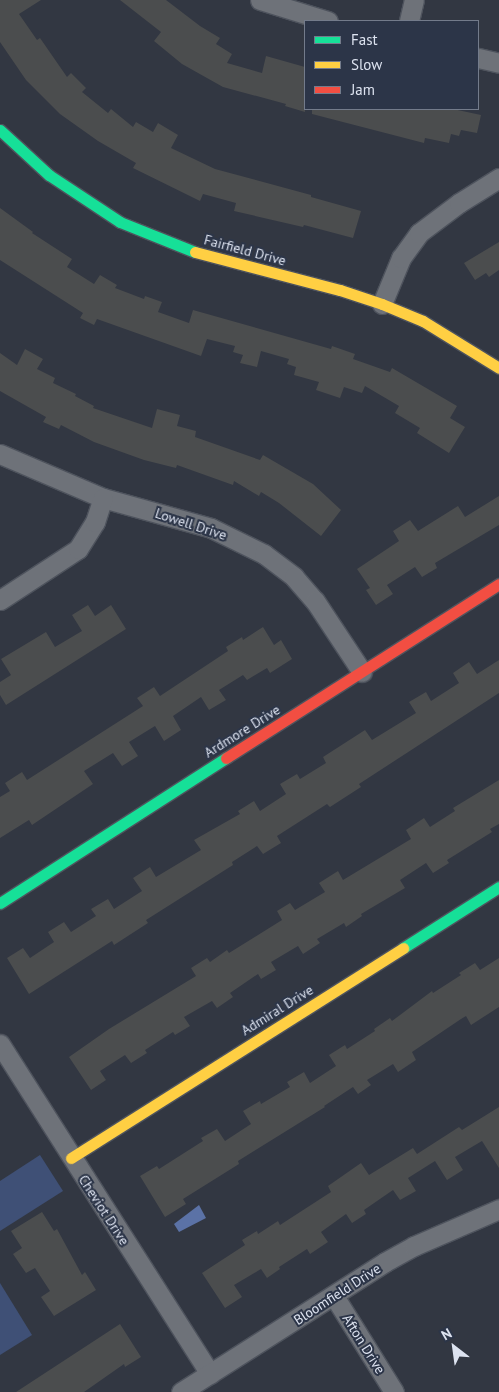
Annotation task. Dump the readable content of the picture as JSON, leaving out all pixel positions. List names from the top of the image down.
{
  "streets": {
    "street": [
      "Fairfield Drive",
      "Lowell Drive",
      "Ardmore Drive",
      "Admiral Drive",
      "Cheviot Drive",
      "Bloomfield Drive",
      "Afton Drive"
    ]
  },
  "crossings": [
    ["Lowell Drive", "Ardmore Drive"],
    ["Admiral Drive", "Cheviot Drive"],
    ["Cheviot Drive", "Bloomfield Drive"],
    ["Bloomfield Drive", "Afton Drive"]
  ],
  "legend": ["Fast", "Slow", "Jam"],
  "north": "top left"
}
